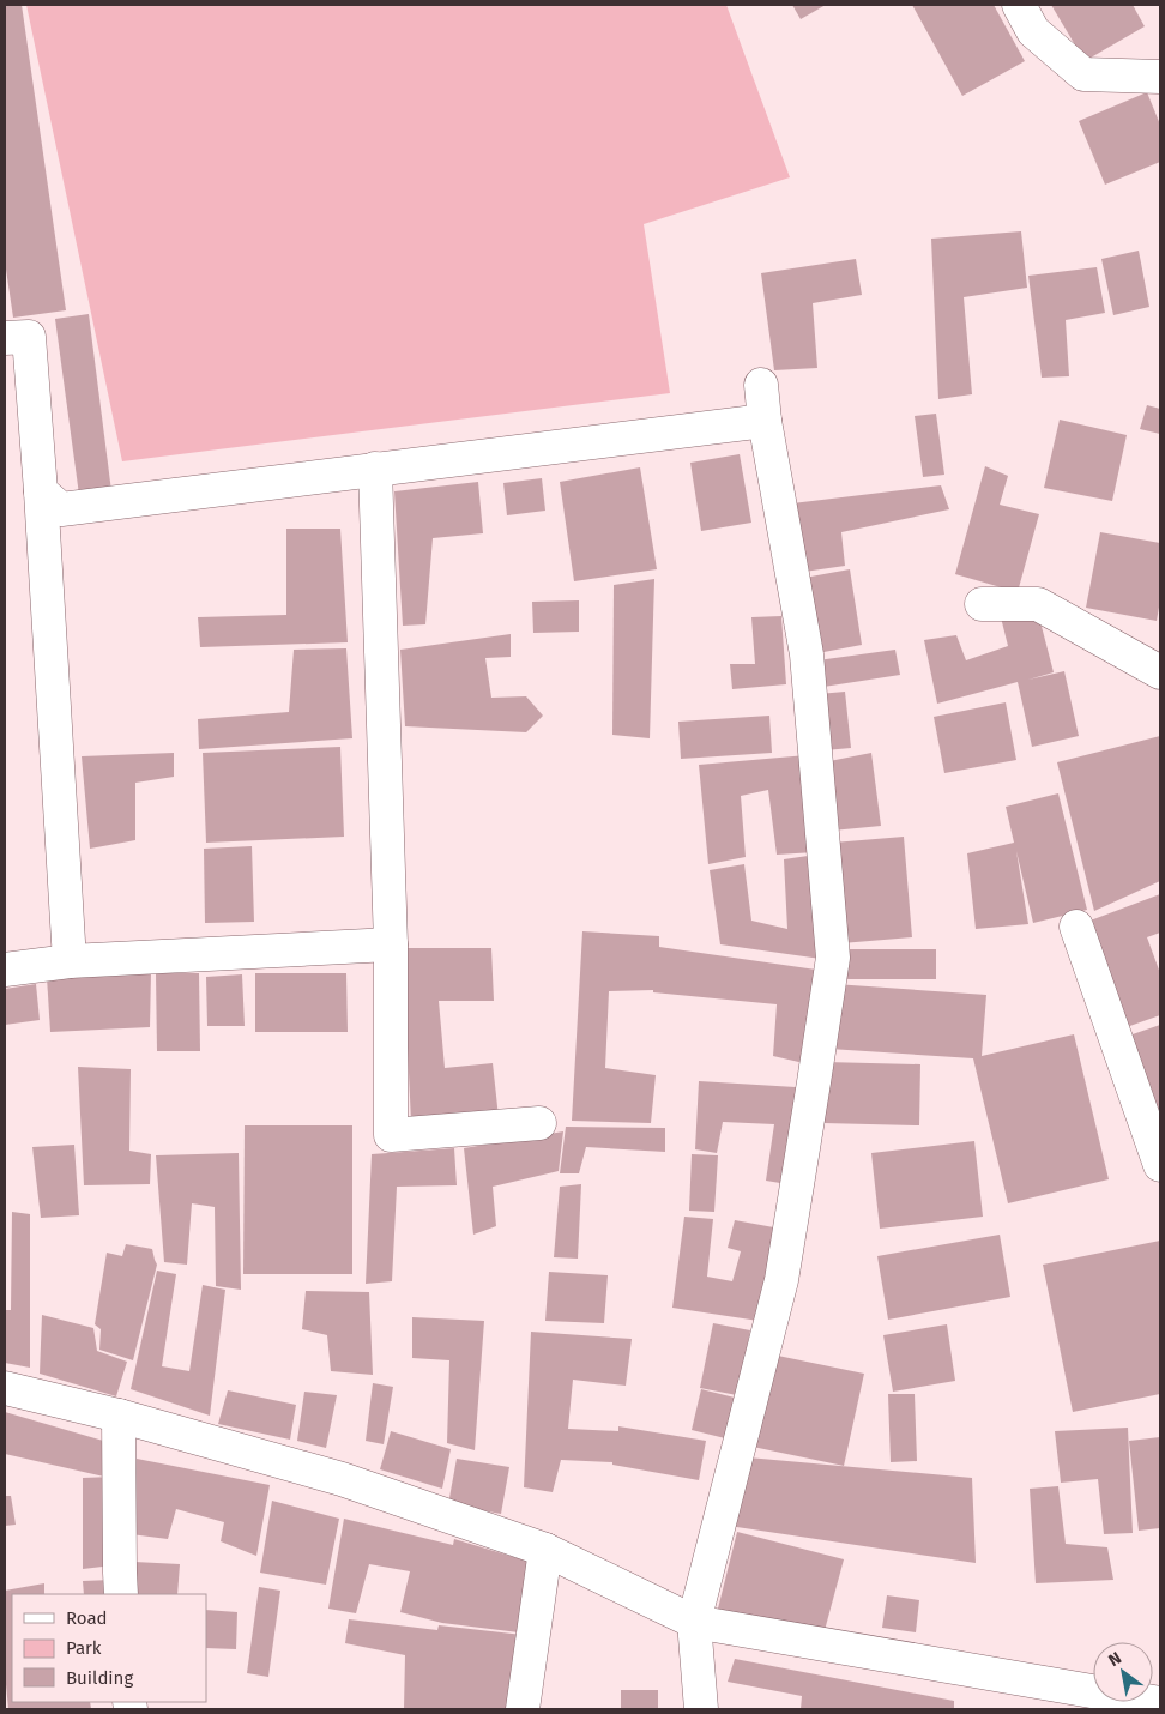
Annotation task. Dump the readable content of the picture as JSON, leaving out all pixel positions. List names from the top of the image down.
{
  "legend": ["Road", "Park", "Building"],
  "north": "top left"
}
